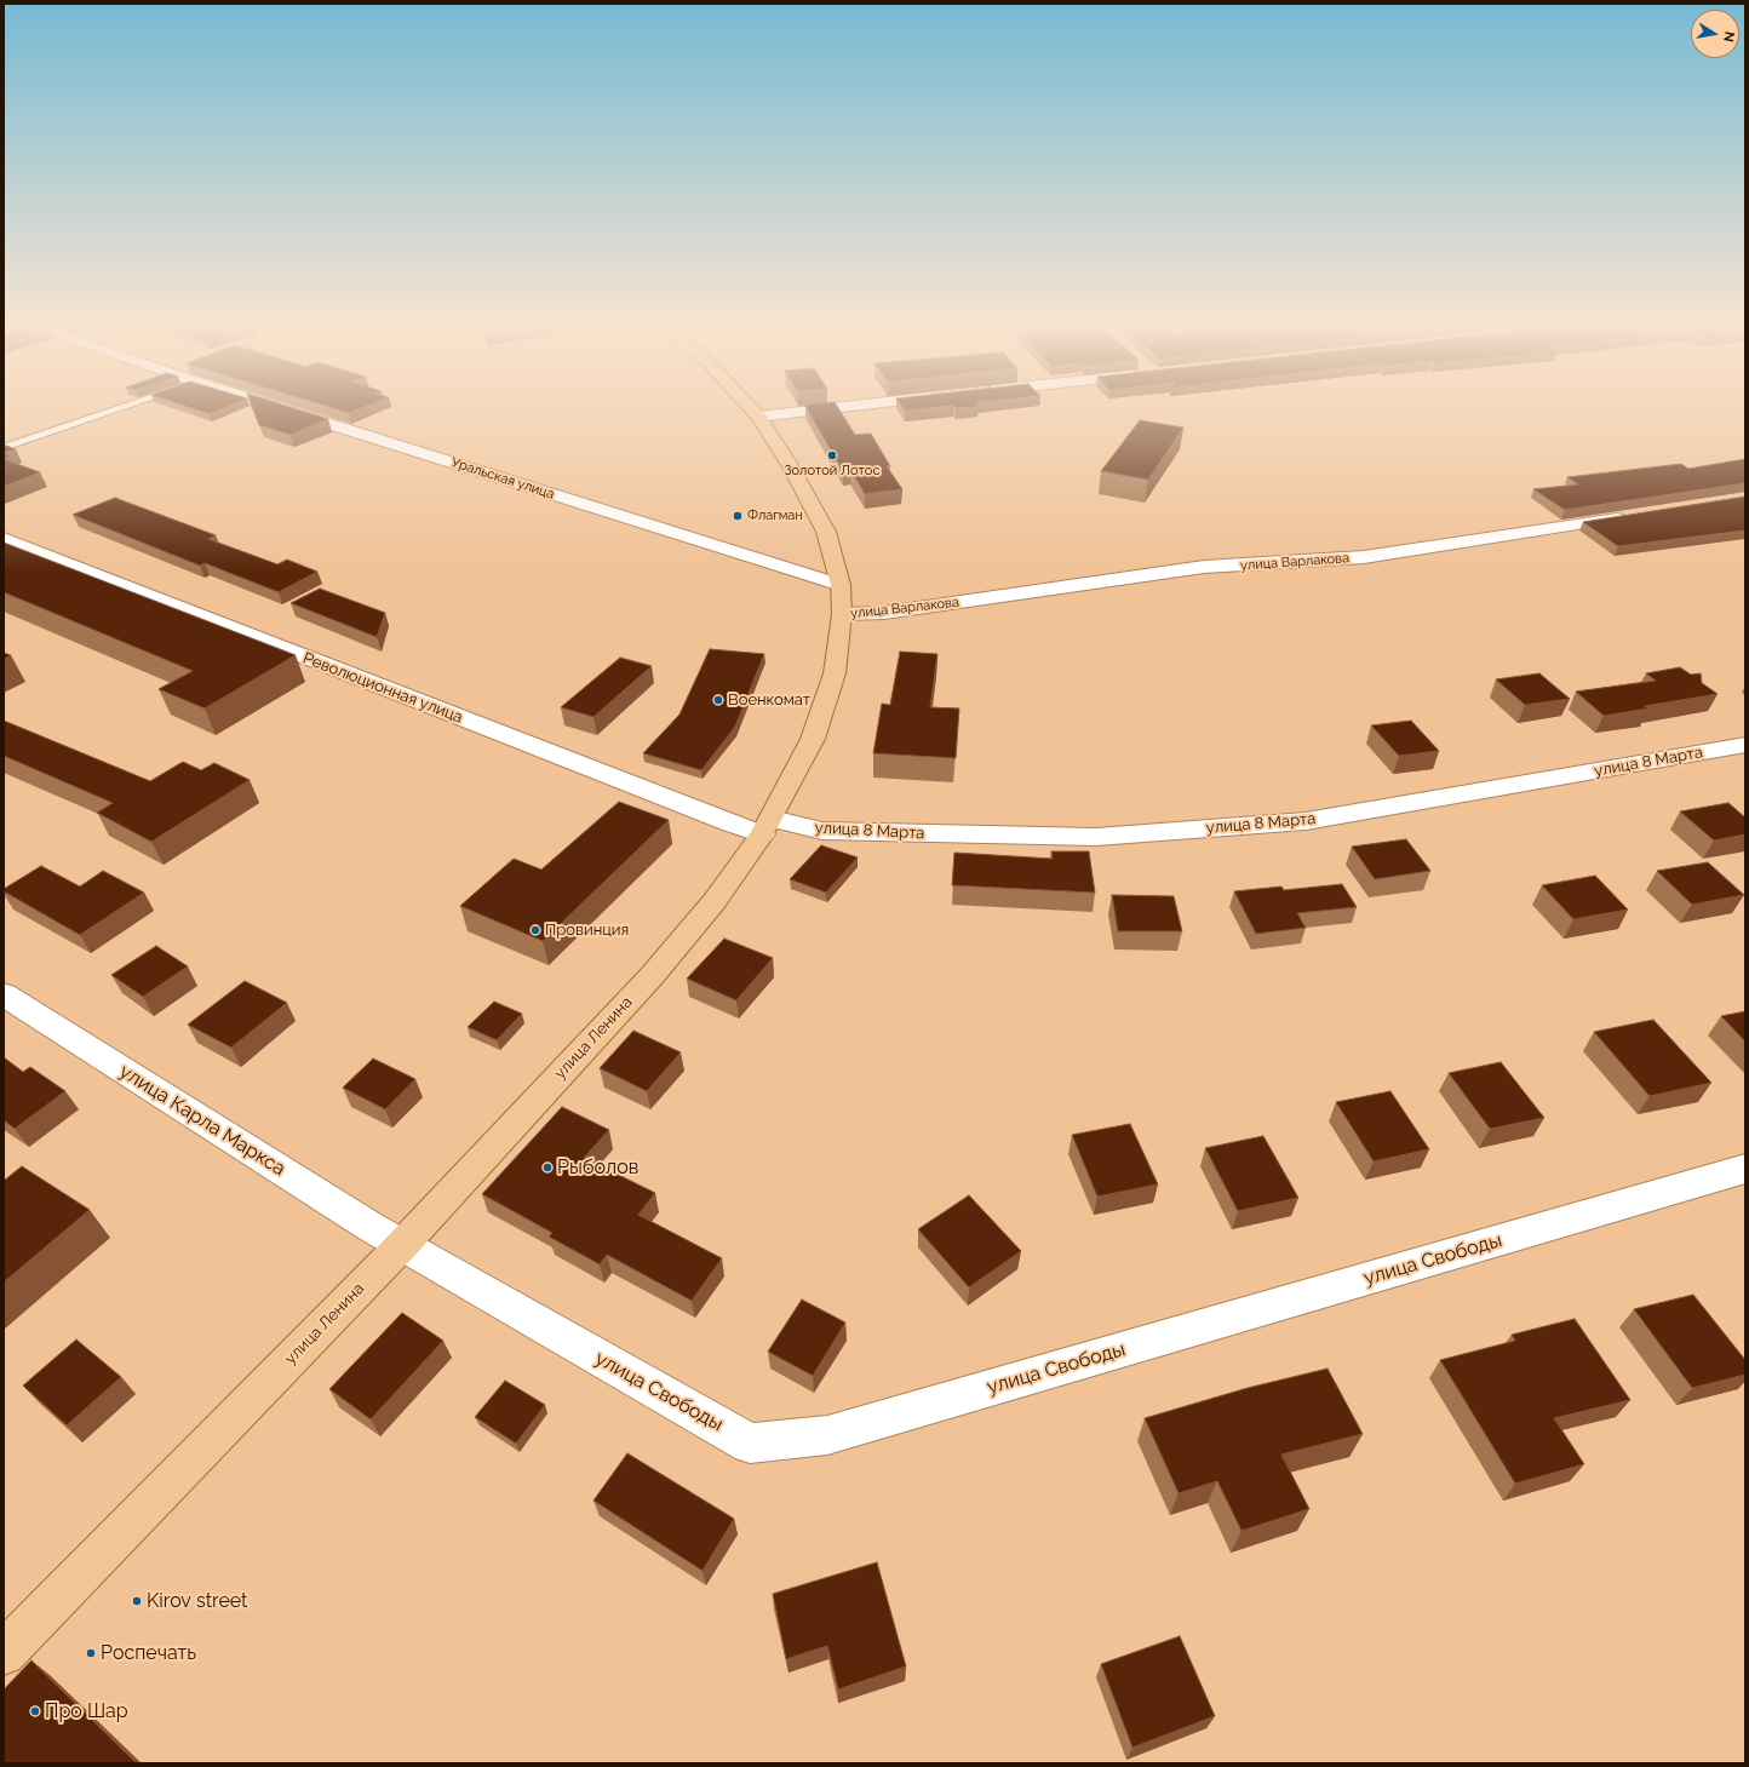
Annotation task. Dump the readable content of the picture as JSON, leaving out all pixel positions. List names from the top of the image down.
{
  "streets": {
    "main road": ["улица Ленина"],
    "street": [
      "Уральская улица",
      "улица Варлакова",
      "Революционная улица",
      "улица 8 Марта",
      "улица Карла Маркса",
      "улица Свободы"
    ]
  },
  "crossings": [
    ["Уральская улица", "улица Ленина"],
    ["улица Варлакова", "улица Ленина"],
    ["Революционная улица", "улица 8 Марта"],
    ["Революционная улица", "улица Ленина"],
    ["улица 8 Марта", "улица Ленина"],
    ["улица Ленина", "улица Карла Маркса"],
    ["улица Ленина", "улица Свободы"],
    ["улица Карла Маркса", "улица Свободы"]
  ],
  "places": [
    "Золотой Лотос",
    "Флагман",
    "Военкомат",
    "Провинция",
    "Рыболов",
    "Kirov street",
    "Роспечать",
    "Про Шар"
  ],
  "north": "right"
}
